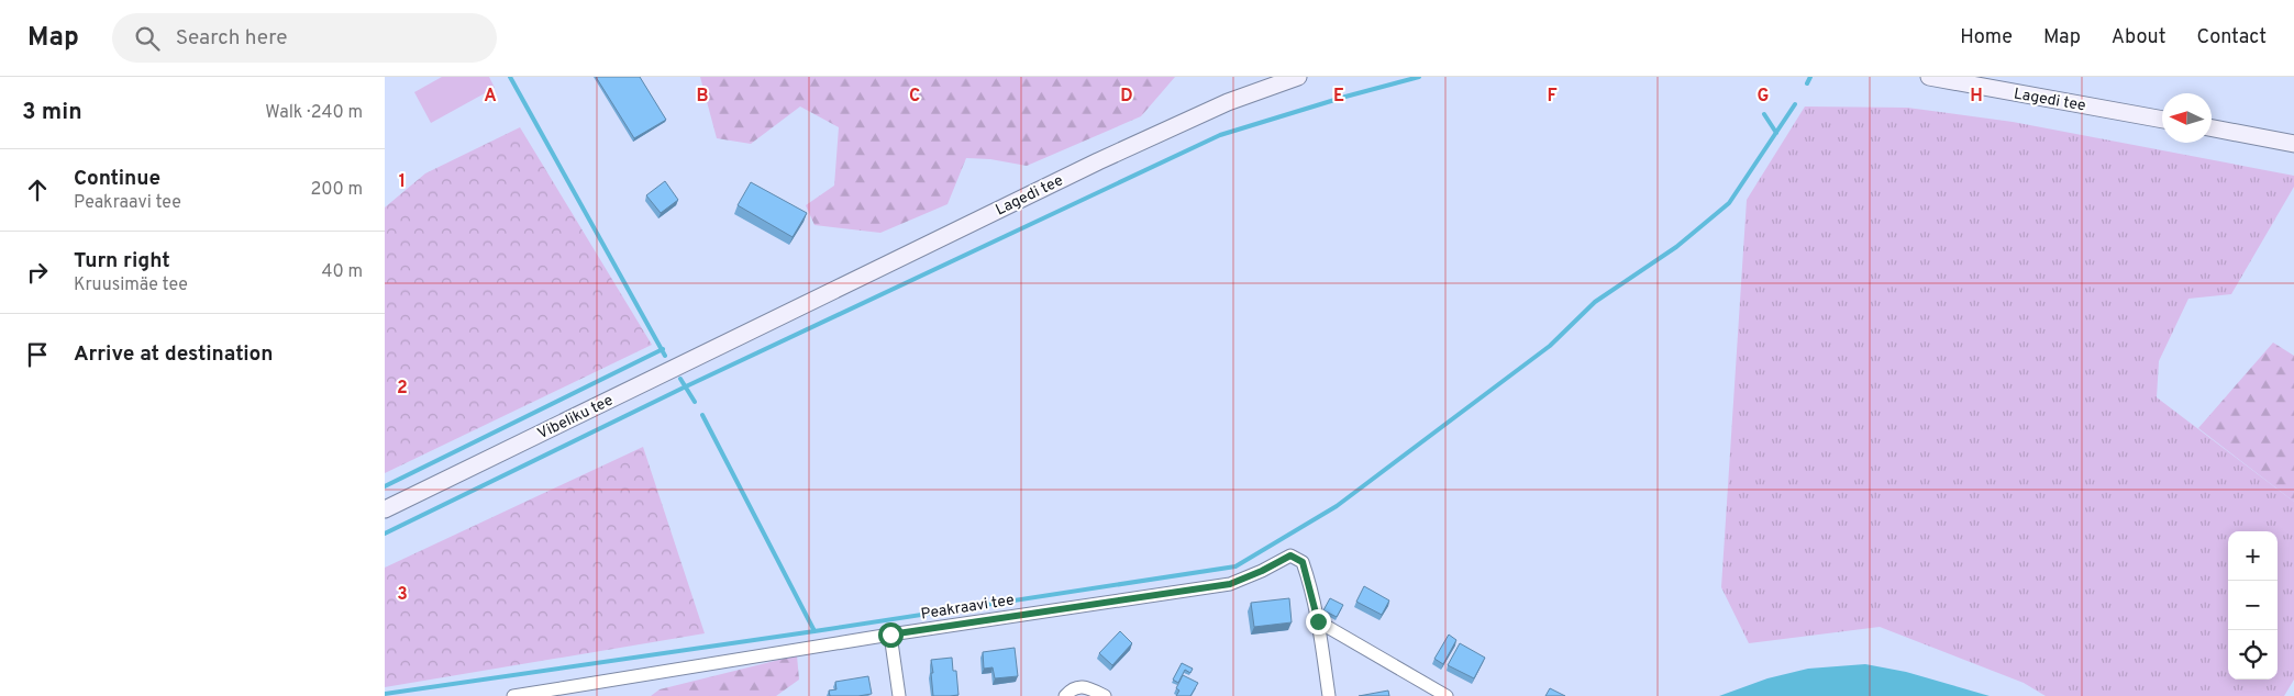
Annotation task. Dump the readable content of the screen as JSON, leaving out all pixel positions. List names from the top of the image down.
{
  "streets": {
    "street": ["Lagedi tee", "Vibeliku tee", "Peakraavi tee"]
  },
  "crossings": [
    ["Lagedi tee", "Vibeliku tee"]
  ],
  "north": "left",
  "page": {
    "header": "Map",
    "search": "Search here",
    "nav": [
      "Home",
      "Map",
      "About",
      "Contact"
    ],
    "heading": ["3 min", "Walk · 240 m"],
    "list": [
      ["Continue", "Peakraavi tee", "200 m"],
      ["Turn right", "Kruusimäe tee", "40 m"],
      "Arrive at destination"
    ],
    "map_buttons": ["+", "−"]
  },
  "grid": {
    "columns": [
      "A",
      "B",
      "C",
      "D",
      "E",
      "F",
      "G",
      "H"
    ],
    "rows": ["1", "2", "3"]
  }
}
